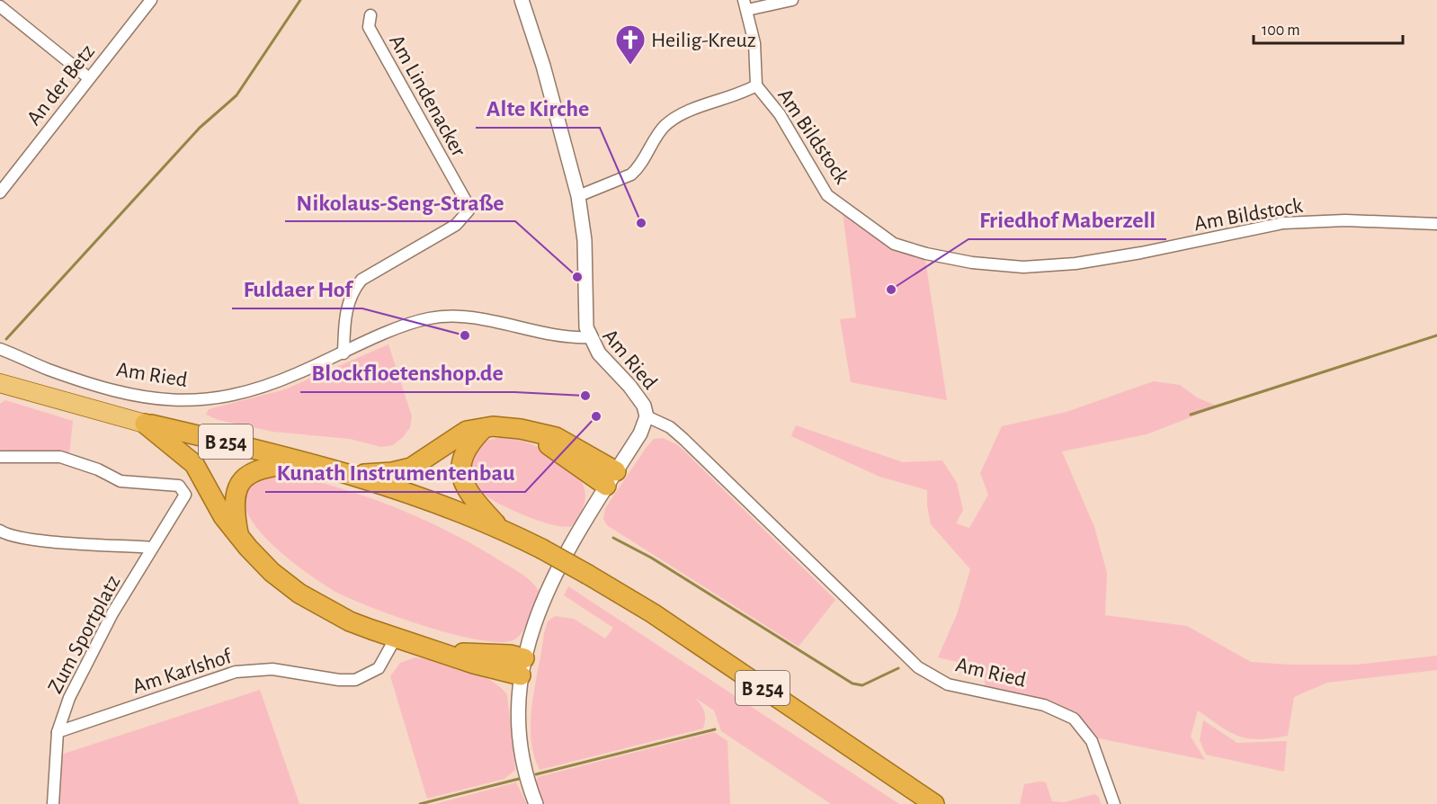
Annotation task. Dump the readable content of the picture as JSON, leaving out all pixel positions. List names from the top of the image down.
{
  "streets": {
    "highway": ["B 254"],
    "street": [
      "An der Betz",
      "Am Lindenacker",
      "Am Bildstock",
      "Am Ried",
      "Zum Sportplatz",
      "Am Karlshof"
    ]
  },
  "crossings": [
    ["Am Lindenacker", "Am Ried"],
    ["Zum Sportplatz", "Am Karlshof"]
  ],
  "places": {
    "church": ["Heilig-Kreuz"],
    "other": [
      "Alte Kirche",
      "Nikolaus-Seng-Straße",
      "Friedhof Maberzell",
      "Fuldaer Hof",
      "Blockfloetenshop.de",
      "Kunath Instrumentenbau"
    ]
  },
  "scale_bar": "100 m"
}
